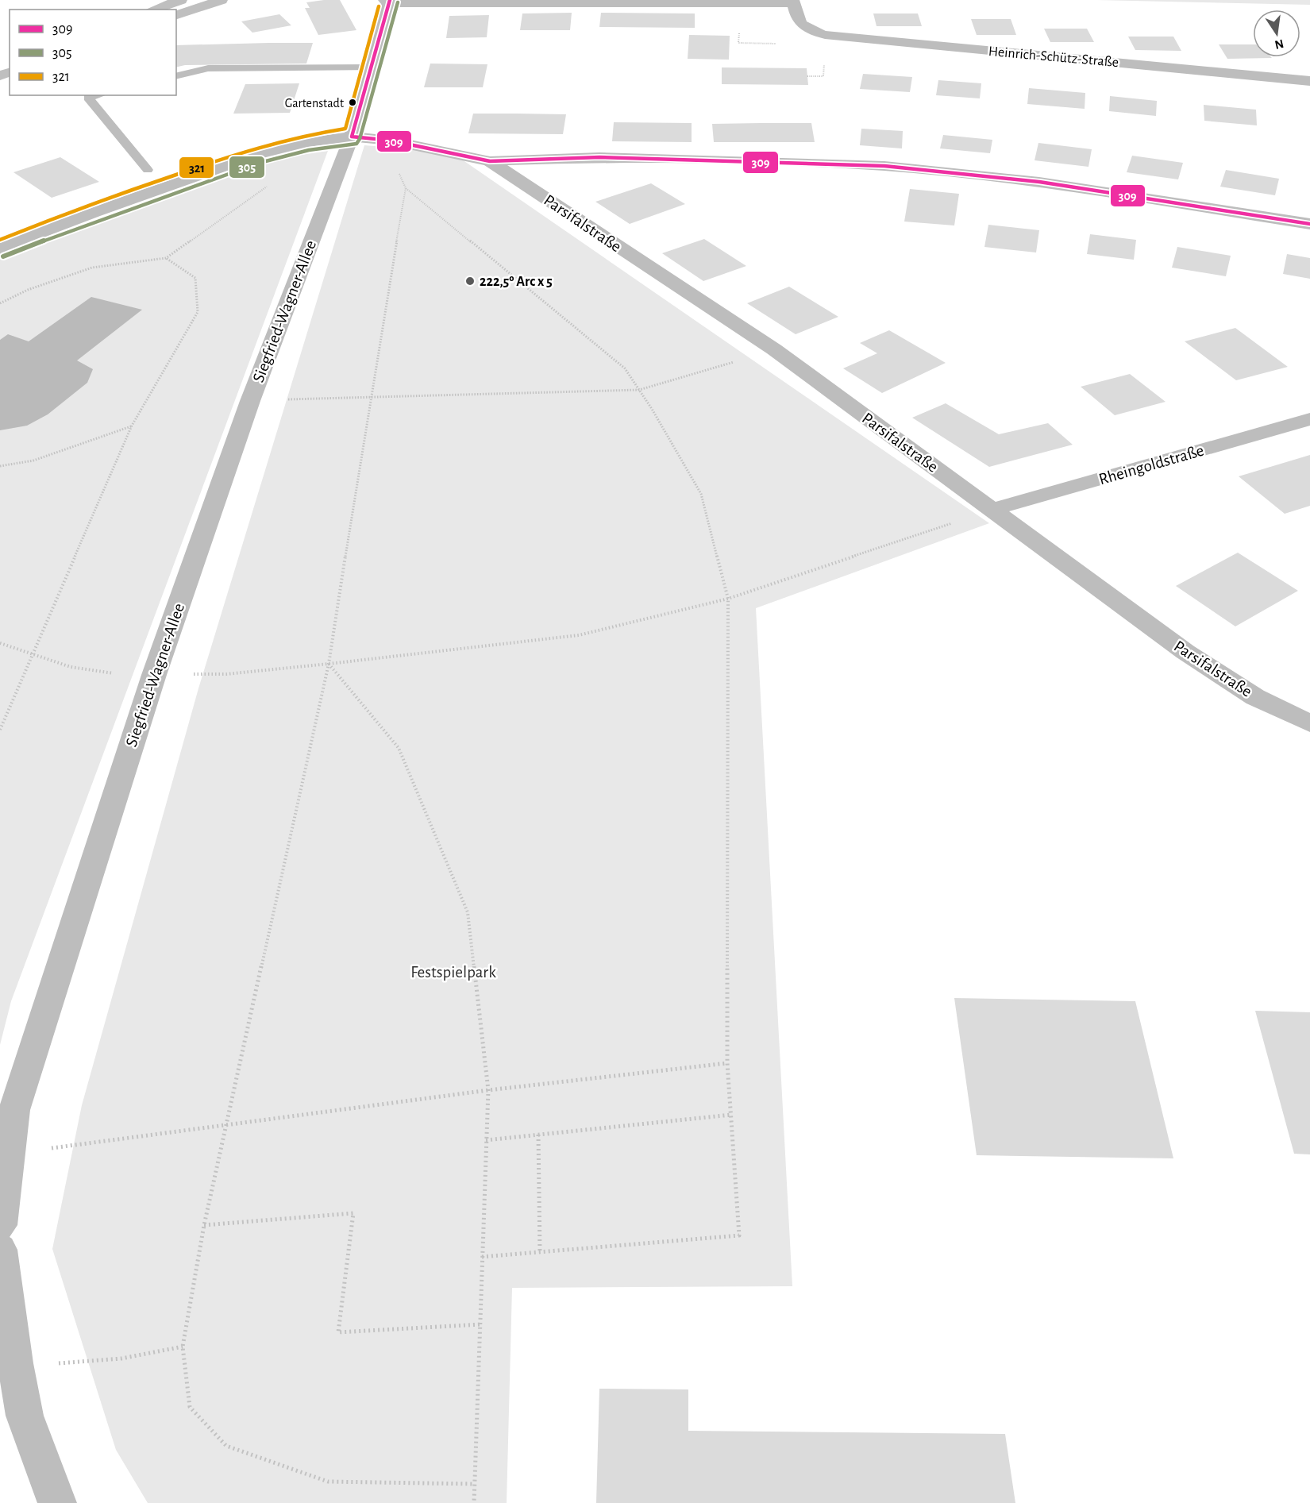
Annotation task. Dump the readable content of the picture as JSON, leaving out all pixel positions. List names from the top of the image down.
{
  "streets": {
    "street": [
      "Heinrich-Schütz-Straße",
      "Parsifalstraße",
      "Siegfried-Wagner-Allee",
      "Rheingoldstraße"
    ]
  },
  "crossings": [
    ["Parsifalstraße", "Rheingoldstraße"]
  ],
  "parks": ["Festspielpark"],
  "places": ["Gartenstadt", "222,5º Arc x 5"],
  "lines": ["transit line 309", "transit line 305", "transit line 321"],
  "legend": ["309", "305", "321"],
  "north": "bottom"
}
